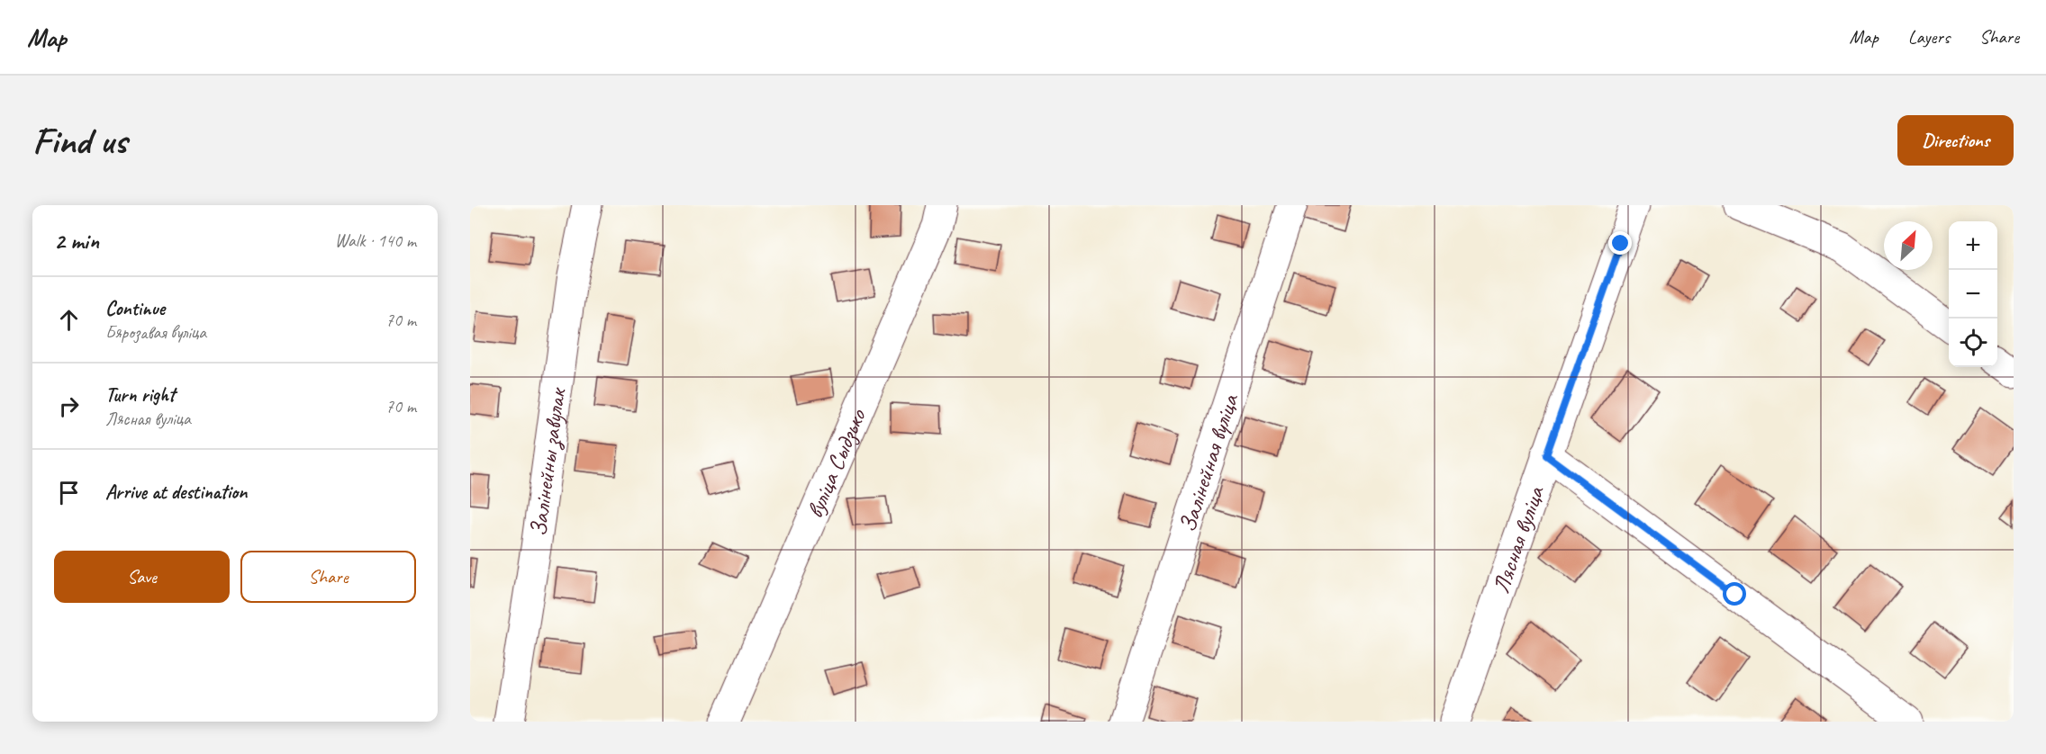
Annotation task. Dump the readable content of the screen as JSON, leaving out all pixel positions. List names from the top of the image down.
{
  "streets": {
    "street": [
      "Залінейны завулак",
      "Залінейная вуліца",
      "вуліца Сыдзько",
      "Лясная вуліца"
    ]
  },
  "north": "top right",
  "page": {
    "header": "Map",
    "nav": ["Map", "Layers", "Share"],
    "buttons": [
      "Directions",
      ["Save", "Share"]
    ],
    "title": "Find us",
    "heading": ["2 min", "Walk · 140 m"],
    "map_buttons": ["+", "−"],
    "list": [
      ["Continue", "Бярозавая вуліца", "70 m"],
      ["Turn right", "Лясная вуліца", "70 m"],
      "Arrive at destination"
    ]
  }
}
